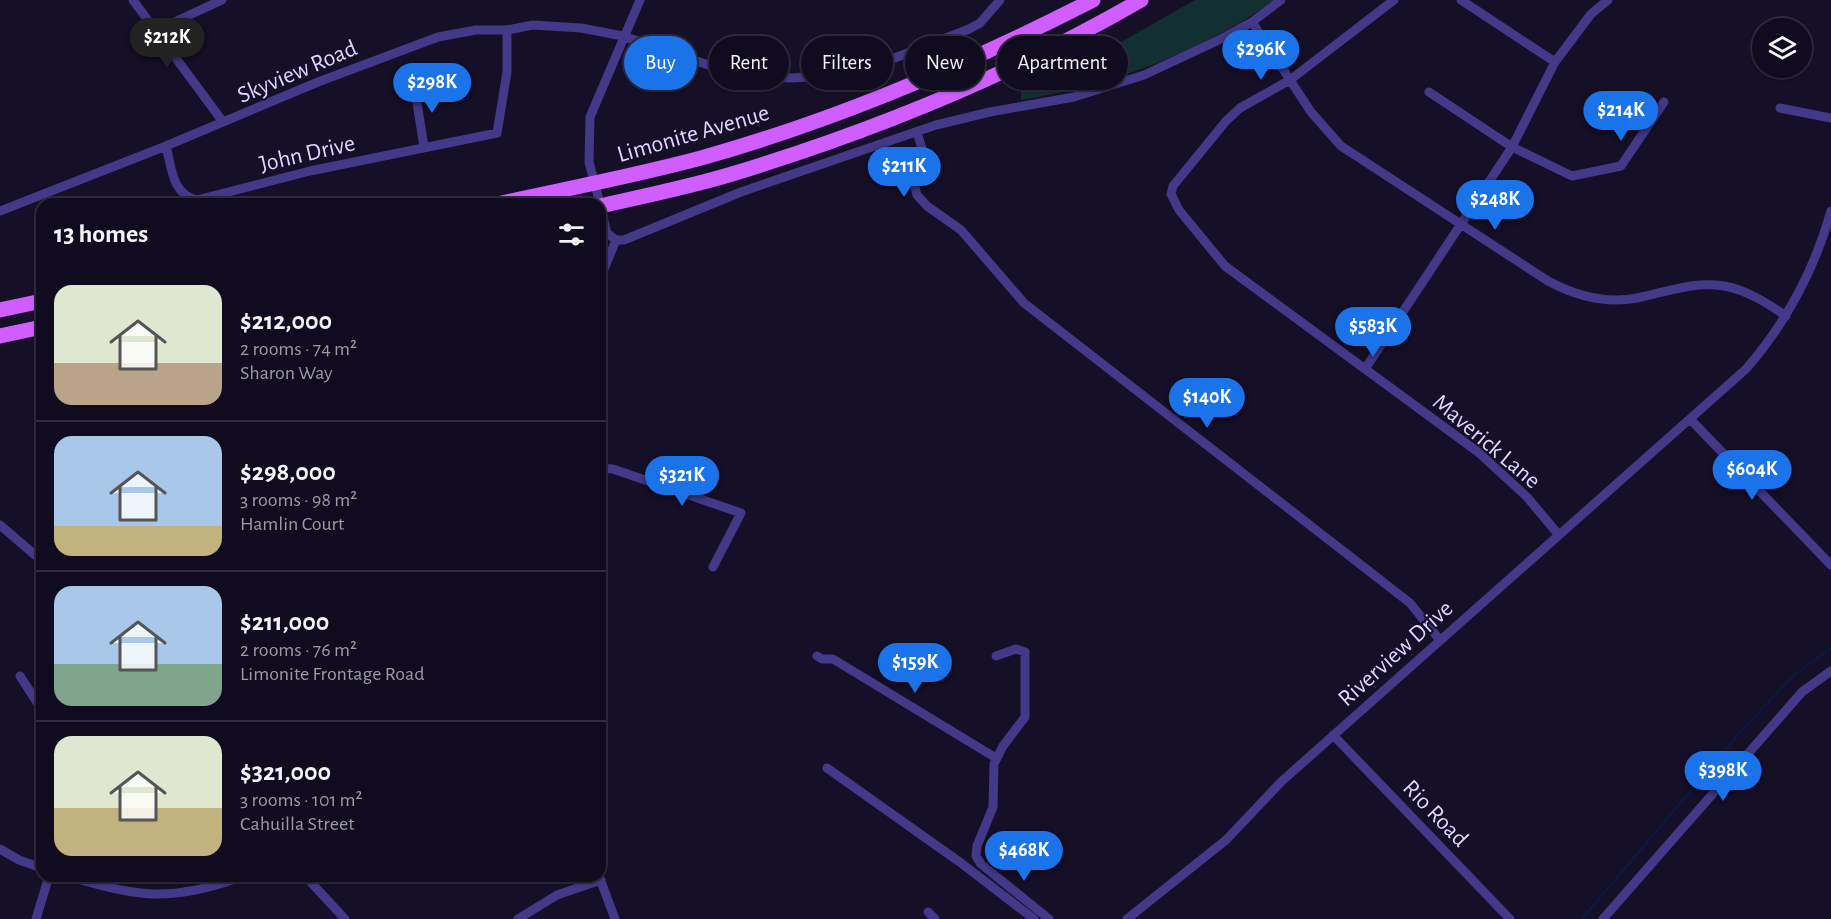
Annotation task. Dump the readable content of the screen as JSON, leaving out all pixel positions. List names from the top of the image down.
{
  "streets": {
    "main road": ["Limonite Avenue"],
    "street": [
      "Skyview Road",
      "John Drive",
      "Maverick Lane",
      "Riverview Drive",
      "Rio Road"
    ]
  },
  "crossings": [
    ["Skyview Road", "John Drive"],
    ["Maverick Lane", "Riverview Drive"],
    ["Riverview Drive", "Rio Road"]
  ],
  "page": {
    "price": [
      "$212K",
      "$296K",
      "$298K",
      "$214K",
      "$211K",
      "$248K",
      "$583K",
      "$140K",
      "$604K",
      "$321K",
      "$159K",
      "$398K",
      "$468K"
    ],
    "chip": [
      "Buy",
      "Rent",
      "Filters",
      "New",
      "Apartment"
    ],
    "heading": "13 homes",
    "list": [
      {
        "name": "$212,000",
        "note": "2 rooms · 74 m² · Sharon Way"
      },
      {
        "name": "$298,000",
        "note": "3 rooms · 98 m² · Hamlin Court"
      },
      {
        "name": "$211,000",
        "note": "2 rooms · 76 m² · Limonite Frontage Road"
      },
      {
        "name": "$321,000",
        "note": "3 rooms · 101 m² · Cahuilla Street"
      }
    ]
  }
}
